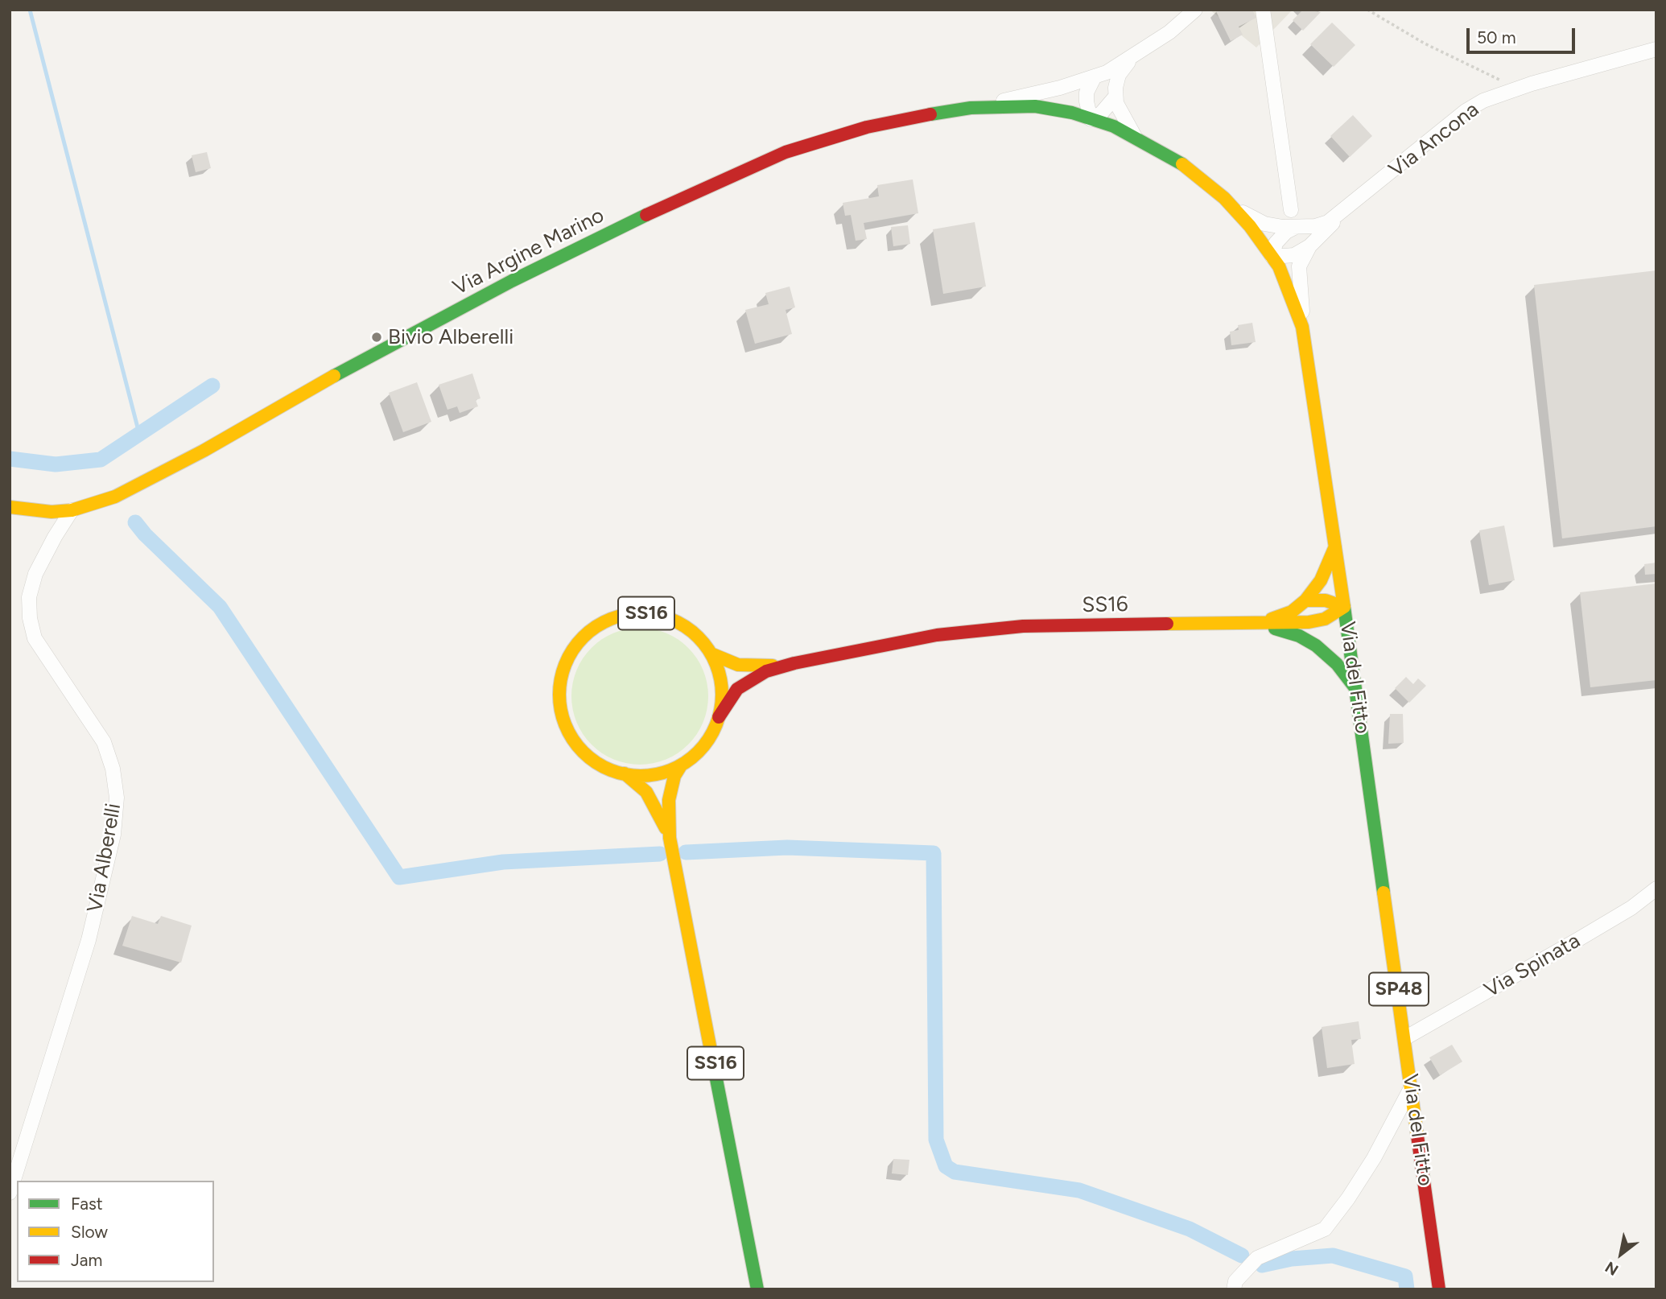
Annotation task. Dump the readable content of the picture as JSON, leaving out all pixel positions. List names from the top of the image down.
{
  "streets": {
    "main road": [
      "Via Argine Marino",
      "SS16",
      "Via del Fitto",
      "SP48"
    ],
    "street": ["Via Ancona", "Via Alberelli", "Via Spinata"]
  },
  "crossings": [
    ["Via Ancona", "Via del Fitto"],
    ["Via Argine Marino", "Via del Fitto"],
    ["Via Argine Marino", "Via Alberelli"],
    ["SS16", "Via del Fitto"],
    ["Via del Fitto", "Via Spinata"]
  ],
  "places": ["Bivio Alberelli"],
  "legend": ["Fast", "Slow", "Jam"],
  "scale_bar": "50 m",
  "north": "bottom left"
}
